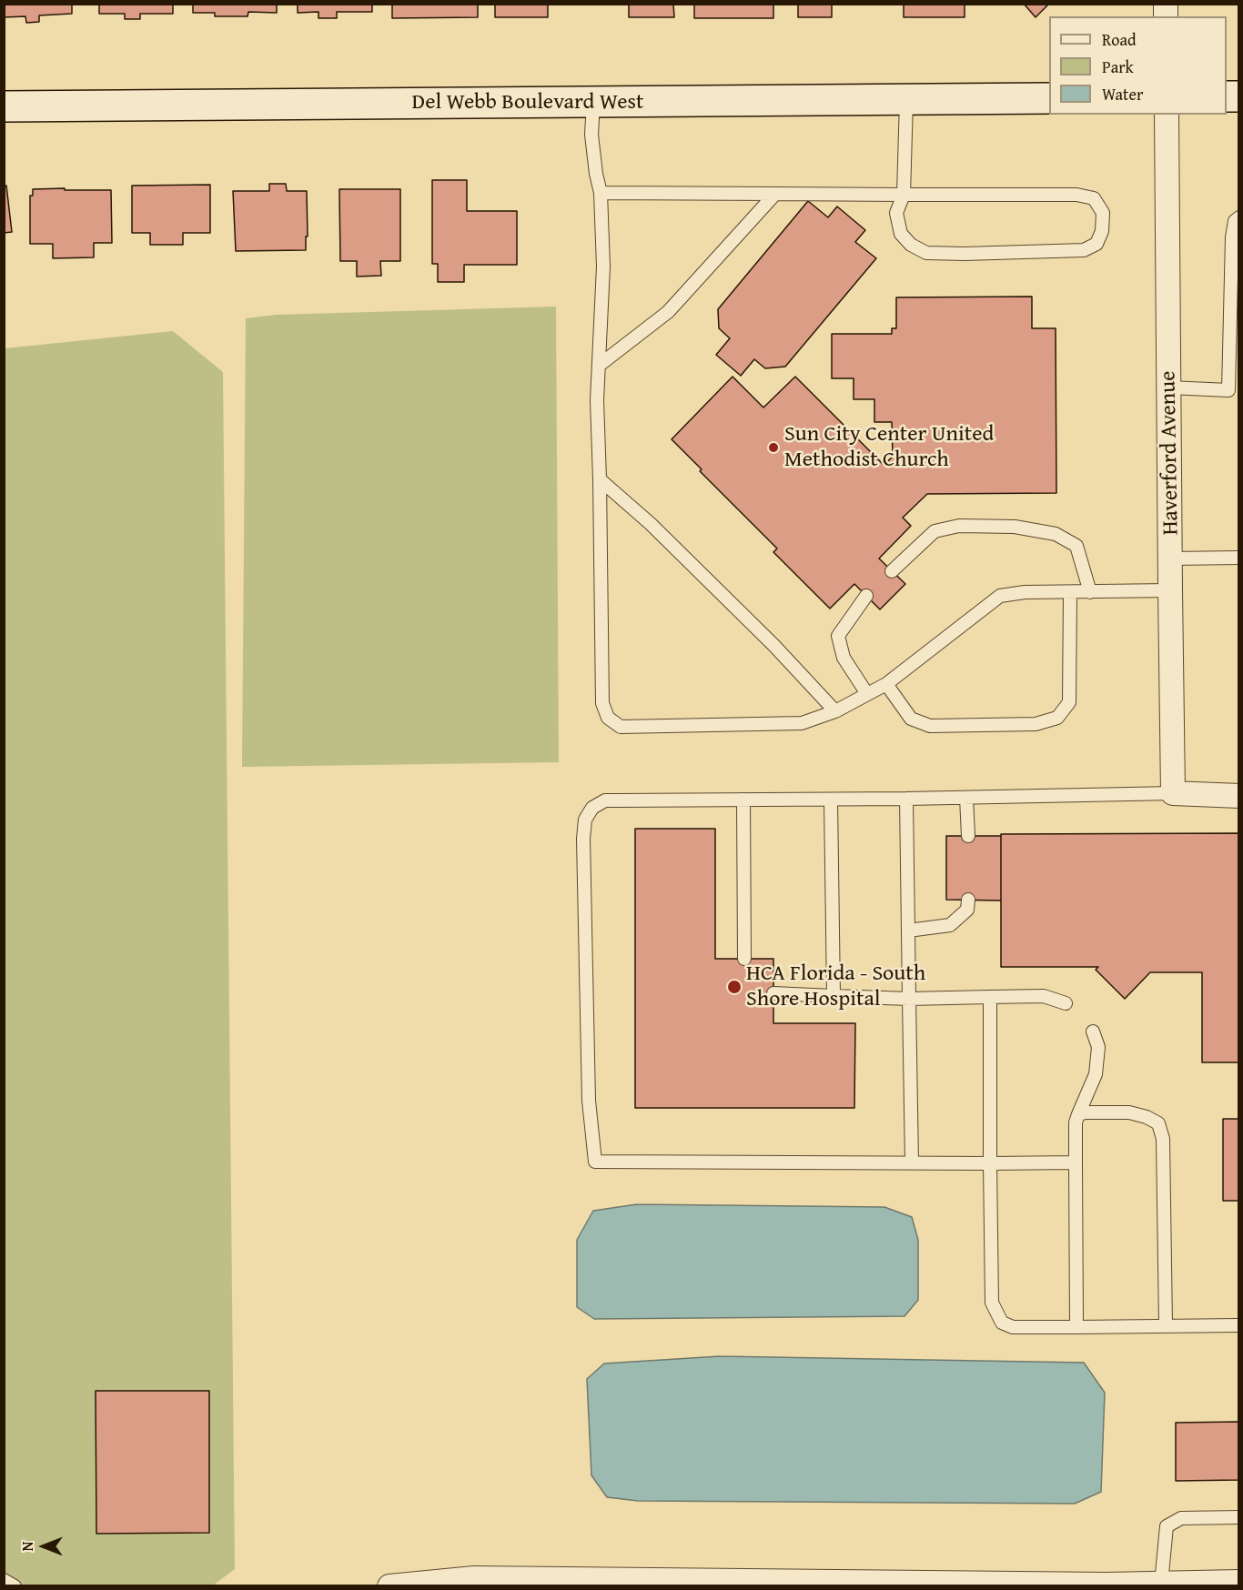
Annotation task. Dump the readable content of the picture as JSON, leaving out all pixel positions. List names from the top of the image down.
{
  "streets": {
    "street": ["Del Webb Boulevard West", "Haverford Avenue"]
  },
  "places": ["Sun City Center United Methodist Church", "HCA Florida - South Shore Hospital"],
  "legend": ["Road", "Park", "Water"],
  "north": "left"
}
